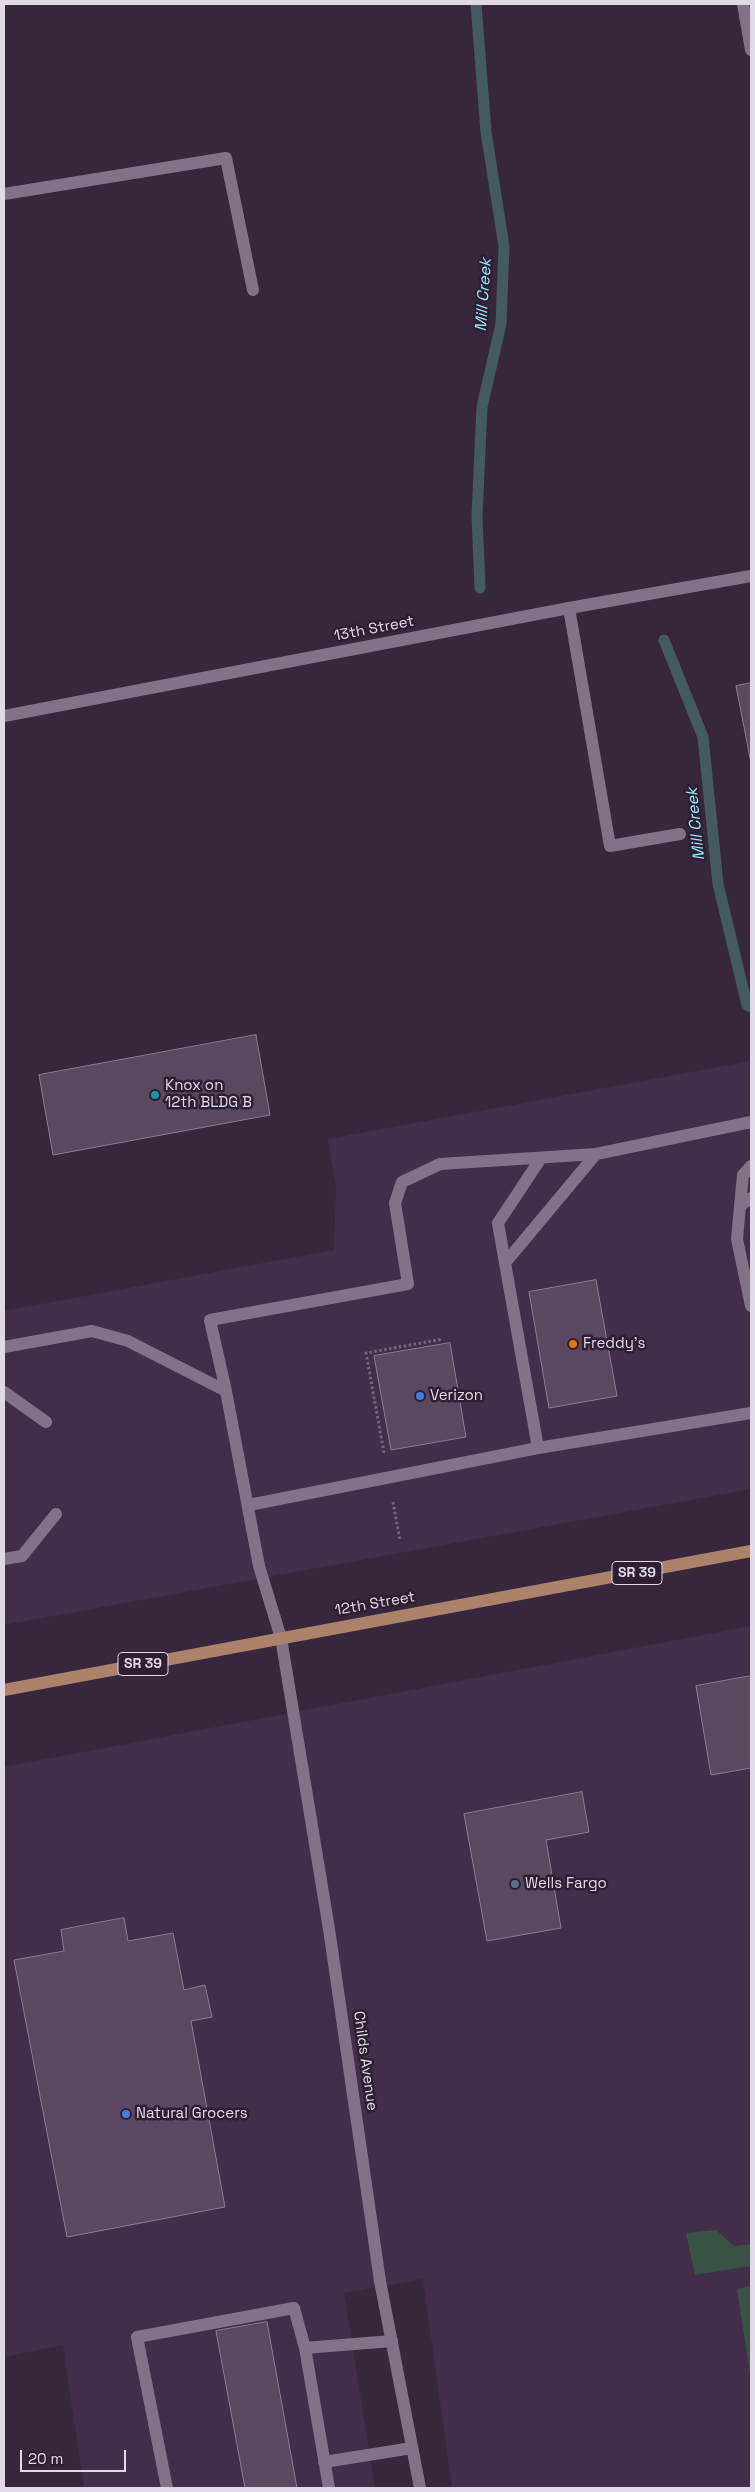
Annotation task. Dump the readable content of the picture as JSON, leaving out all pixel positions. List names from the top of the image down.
{
  "streets": {
    "main road": ["SR 39", "12th Street"],
    "street": ["13th Street", "Childs Avenue"]
  },
  "crossings": [
    ["12th Street", "Childs Avenue"]
  ],
  "water": ["Mill Creek"],
  "places": [
    "Knox on 12th BLDG B",
    "Freddy's",
    "Verizon",
    "Wells Fargo",
    "Natural Grocers"
  ],
  "scale_bar": "20 m"
}
